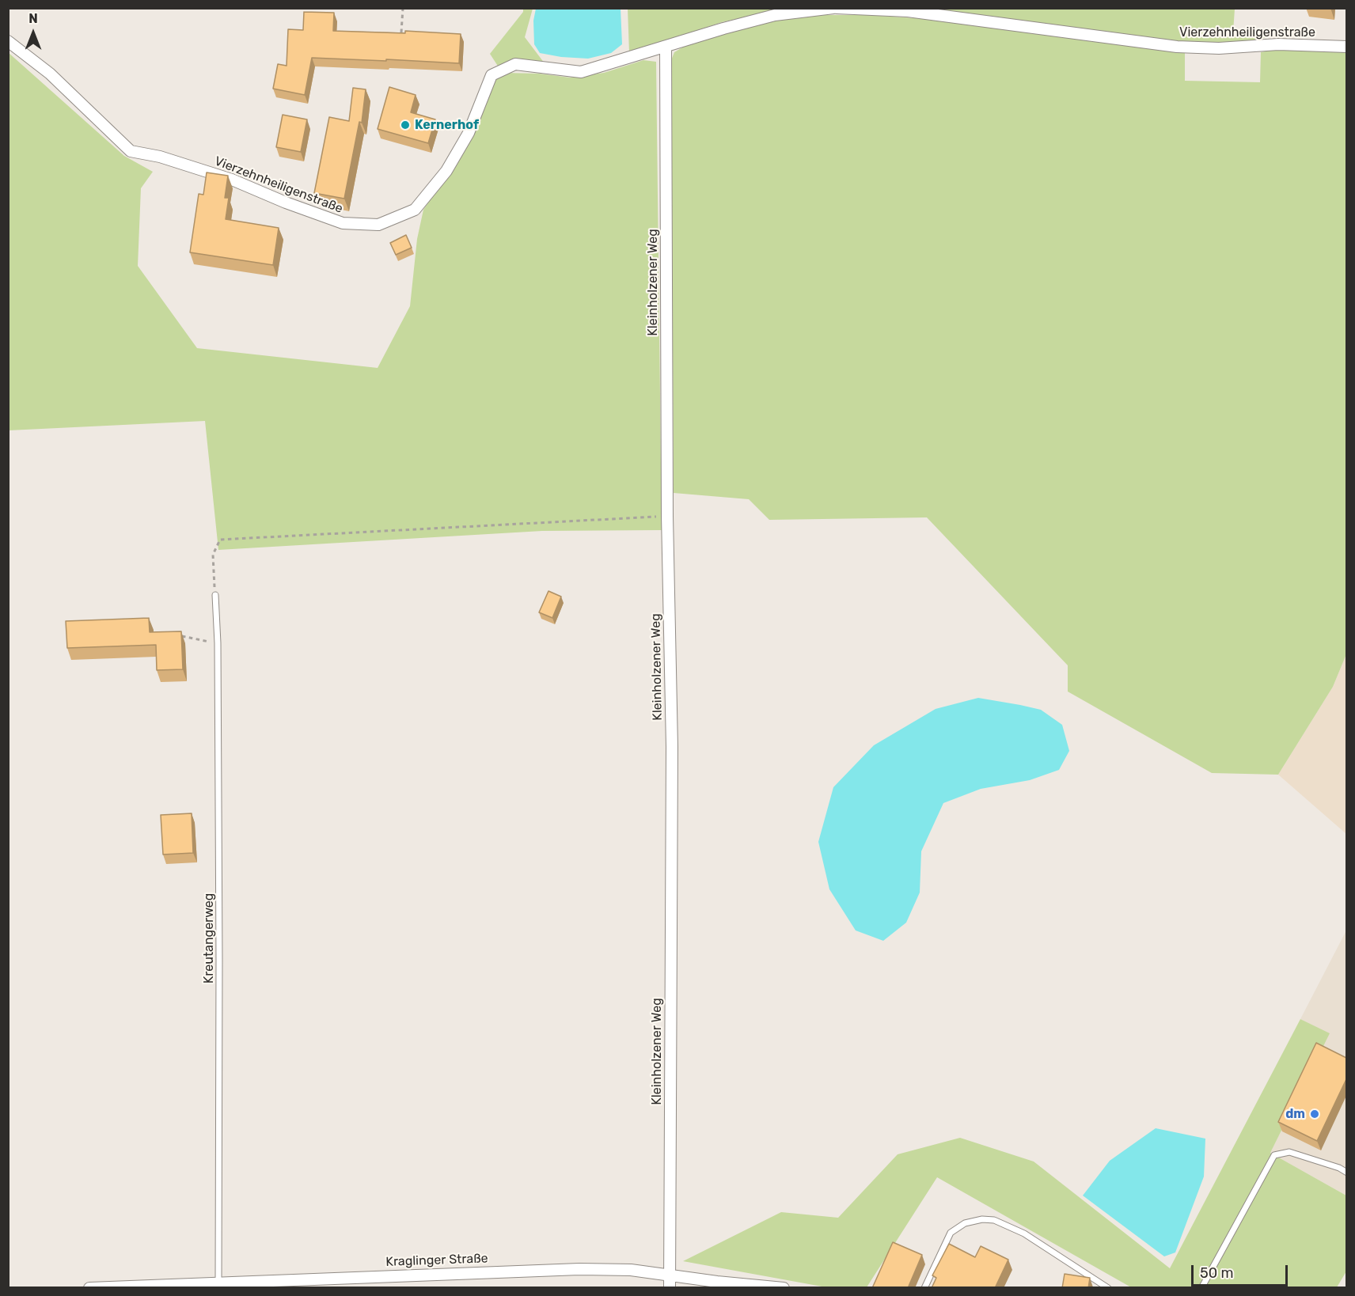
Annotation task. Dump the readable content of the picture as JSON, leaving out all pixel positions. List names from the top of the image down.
{
  "streets": {
    "street": ["Vierzehnheiligenstraße", "Kleinholzener Weg", "Kraglinger Straße"],
    "lane": ["Kreutangerweg"]
  },
  "crossings": [
    ["Vierzehnheiligenstraße", "Kleinholzener Weg"],
    ["Kleinholzener Weg", "Kraglinger Straße"],
    ["Kreutangerweg", "Kraglinger Straße"]
  ],
  "places": ["Kernerhof", "dm"],
  "scale_bar": "50 m",
  "north": "top"
}
